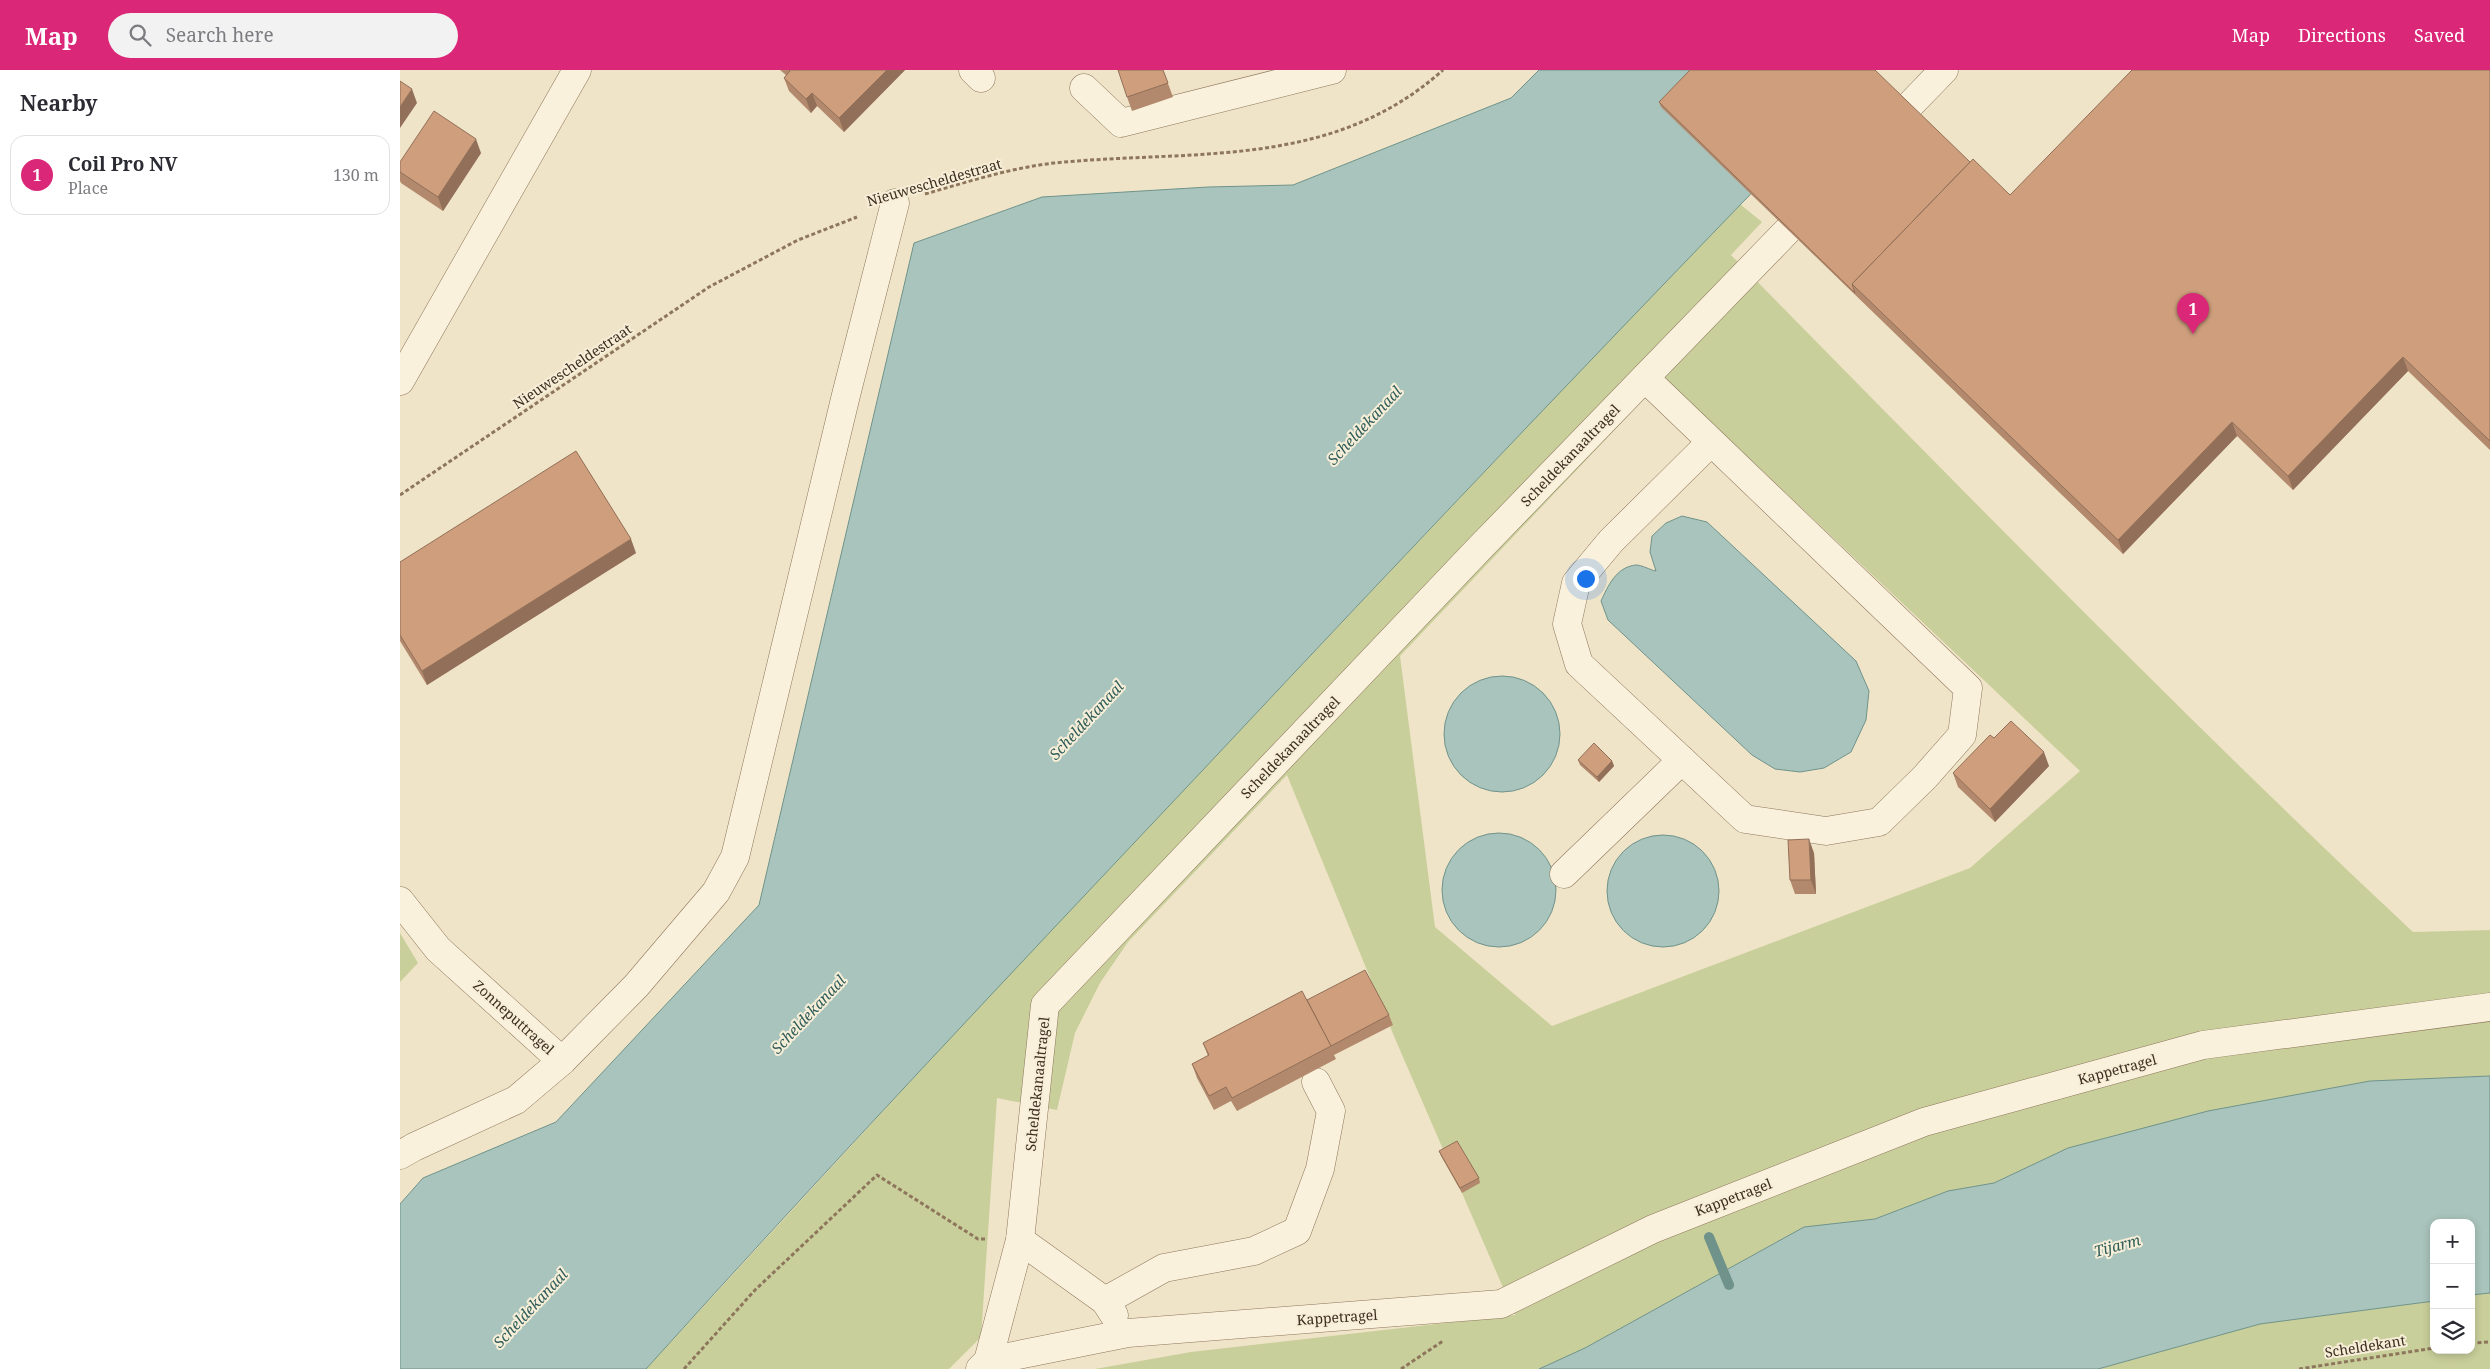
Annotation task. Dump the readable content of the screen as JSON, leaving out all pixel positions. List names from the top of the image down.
{
  "streets": {
    "street": ["Scheldekanaaltragel", "Zonneputtragel", "Kappetragel"],
    "path": ["Nieuwescheldestraat", "Scheldekant"]
  },
  "crossings": [
    ["Scheldekanaaltragel", "Kappetragel"]
  ],
  "water": ["Scheldekanaal", "Tijarm"],
  "page": {
    "header": "Map",
    "search": "Search here",
    "nav": ["Map", "Directions", "Saved"],
    "heading": "Nearby",
    "list": [
      {
        "mark": "1",
        "name": "Coil Pro NV",
        "note": "Place",
        "value": "130 m"
      }
    ],
    "pins": "1",
    "map_buttons": ["+", "−"]
  }
}
